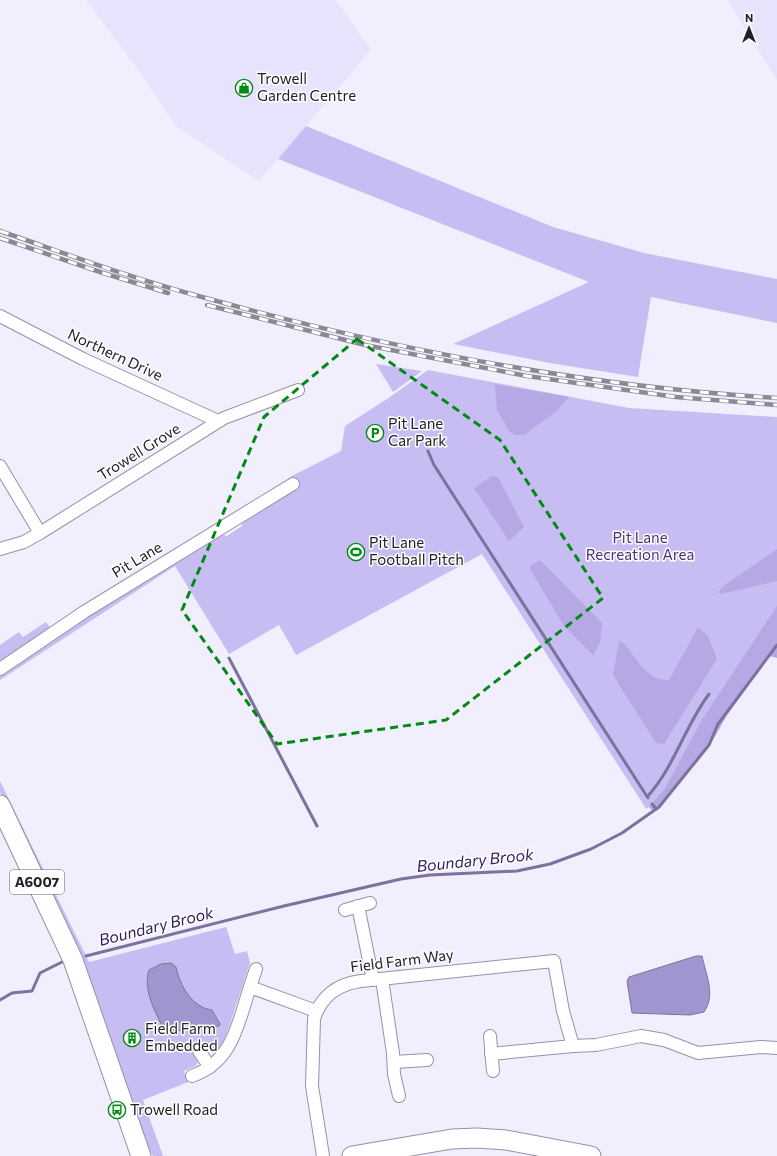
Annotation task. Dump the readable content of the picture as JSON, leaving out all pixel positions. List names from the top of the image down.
{
  "streets": {
    "main road": ["A6007"],
    "street": [
      "Northern Drive",
      "Trowell Grove",
      "Pit Lane",
      "Field Farm Way"
    ]
  },
  "crossings": [
    ["Northern Drive", "Trowell Grove"]
  ],
  "water": ["Boundary Brook"],
  "parks": ["Pit Lane Recreation Area"],
  "places": {
    "shop": ["Trowell Garden Centre"],
    "parking": ["Pit Lane Car Park"],
    "sports": ["Pit Lane Football Pitch"],
    "building": ["Field Farm Embedded"],
    "bus stop": ["Trowell Road"]
  },
  "north": "top"
}
